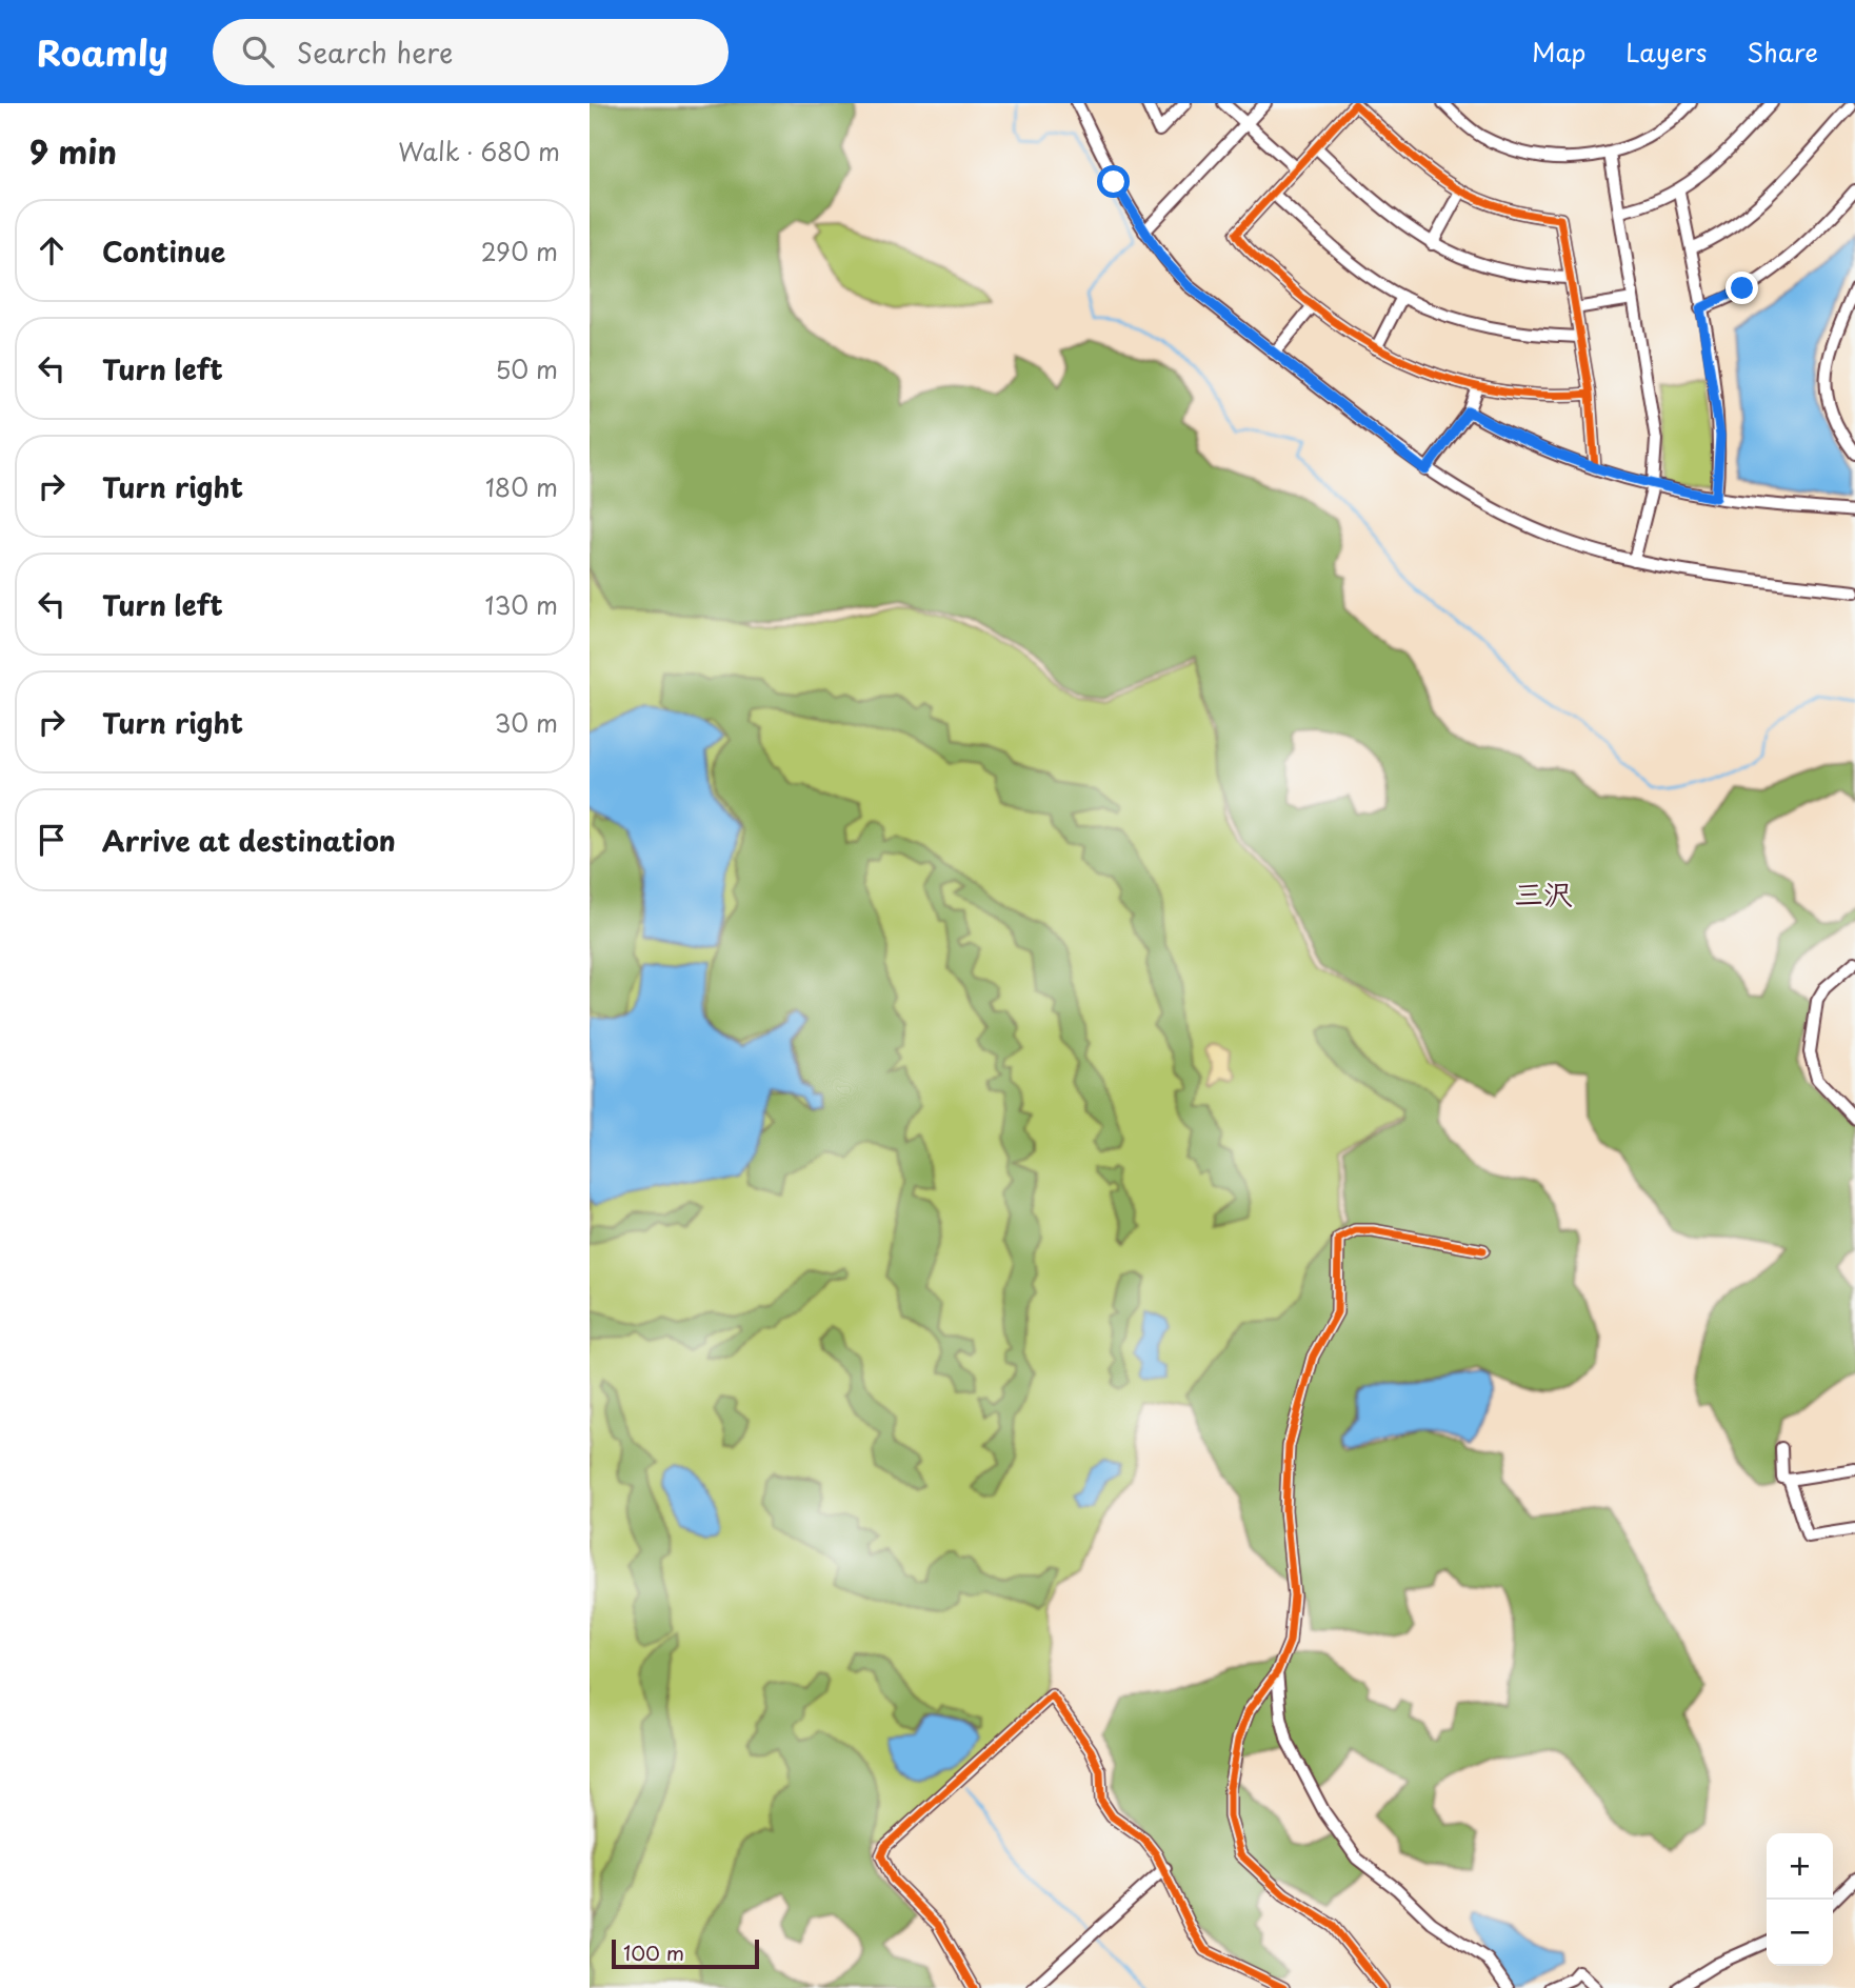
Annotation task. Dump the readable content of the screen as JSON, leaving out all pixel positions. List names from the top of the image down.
{
  "districts": ["三沢"],
  "scale_bar": "100 m",
  "page": {
    "header": "Roamly",
    "search": "Search here",
    "nav": ["Map", "Layers", "Share"],
    "heading": ["9 min", "Walk · 680 m"],
    "list": [
      ["Continue", "290 m"],
      ["Turn left", "50 m"],
      ["Turn right", "180 m"],
      ["Turn left", "130 m"],
      ["Turn right", "30 m"],
      "Arrive at destination"
    ],
    "map_buttons": ["+", "−"],
    "scale": "100 m"
  }
}
